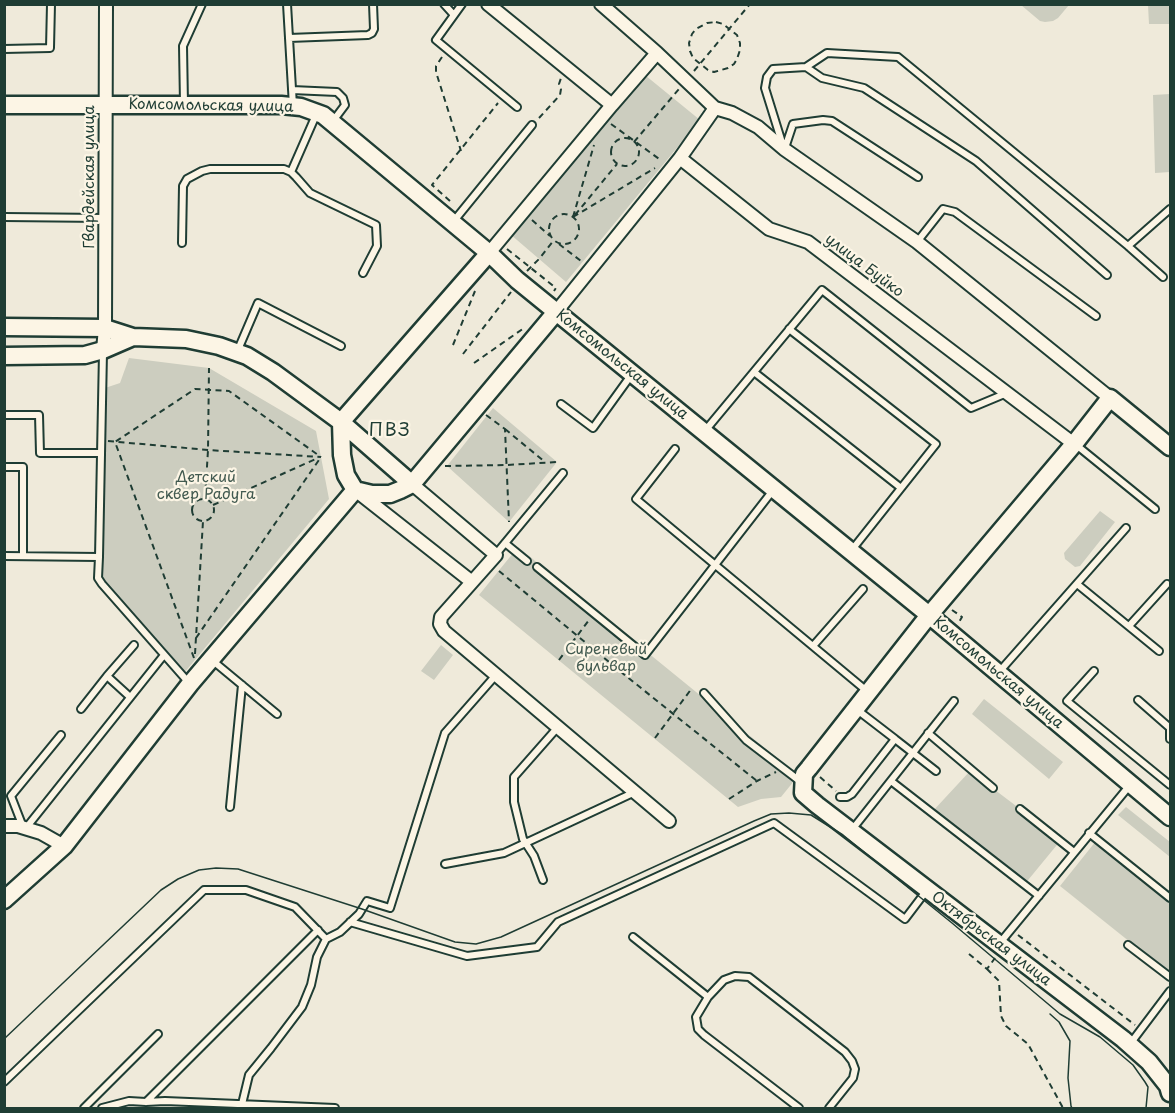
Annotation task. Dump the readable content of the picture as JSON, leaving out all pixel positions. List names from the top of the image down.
{
  "streets": {
    "street": [
      "Комсомольская улица",
      "Гвардейская улица",
      "улица Буйко",
      "Октябрьская улица"
    ]
  },
  "crossings": [
    ["Комсомольская улица", "Гвардейская улица"]
  ],
  "districts": ["ПВЗ"],
  "parks": ["Детский сквер Радуга", "Сиреневый бульвар"]
}
